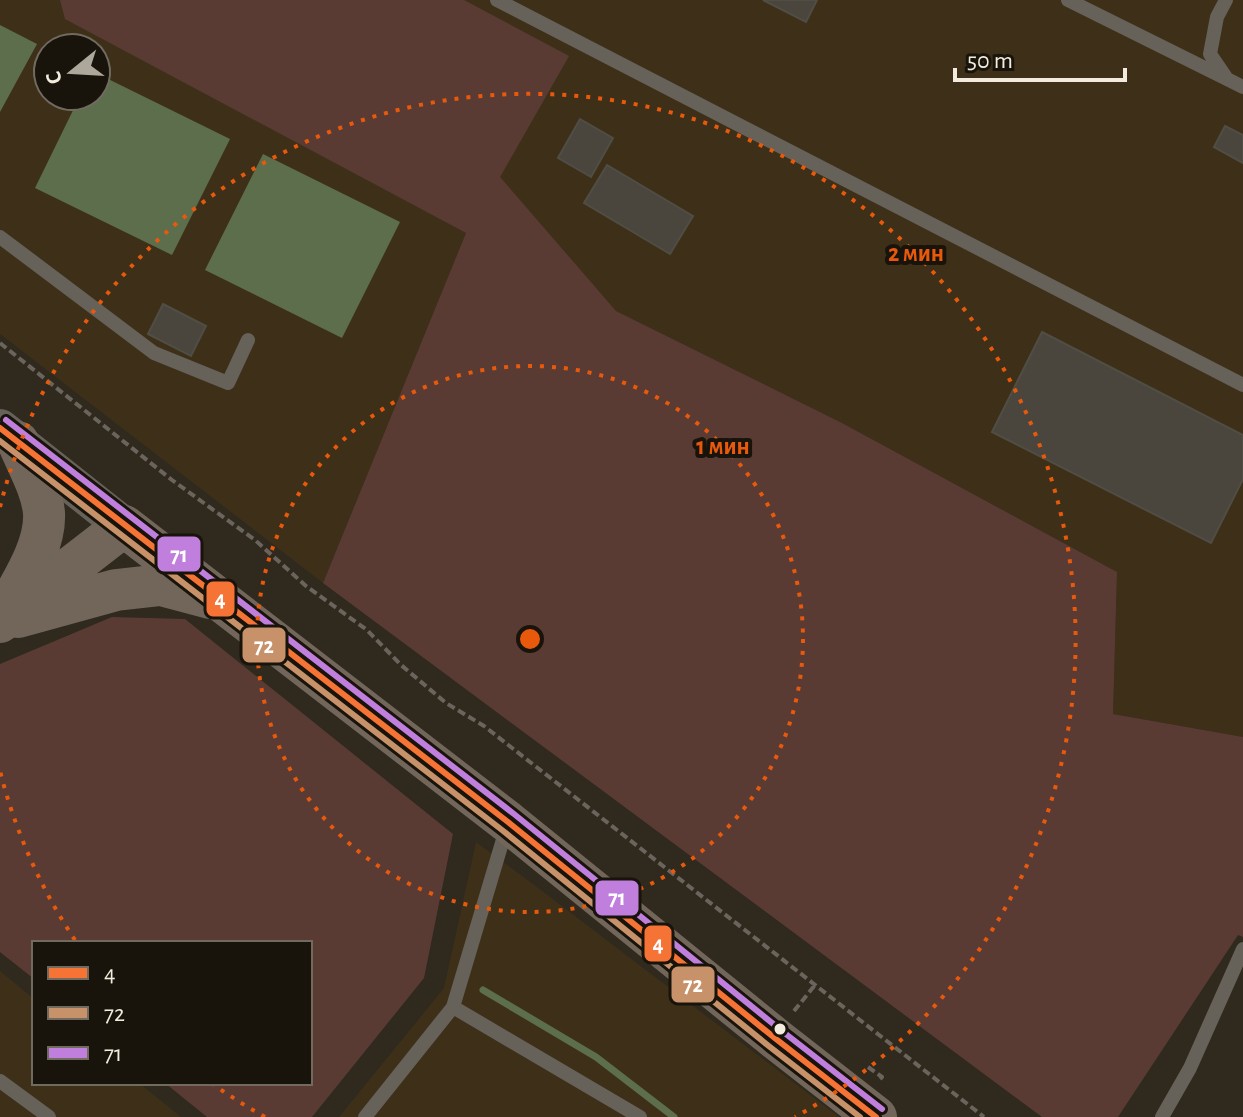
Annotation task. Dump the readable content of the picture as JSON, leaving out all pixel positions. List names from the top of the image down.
{
  "lines": ["transit line 71", "transit line 4", "transit line 72"],
  "legend": ["4", "72", "71"],
  "scale_bar": "50 m",
  "north": "left",
  "rings": ["2 мин", "1 мин"]
}
